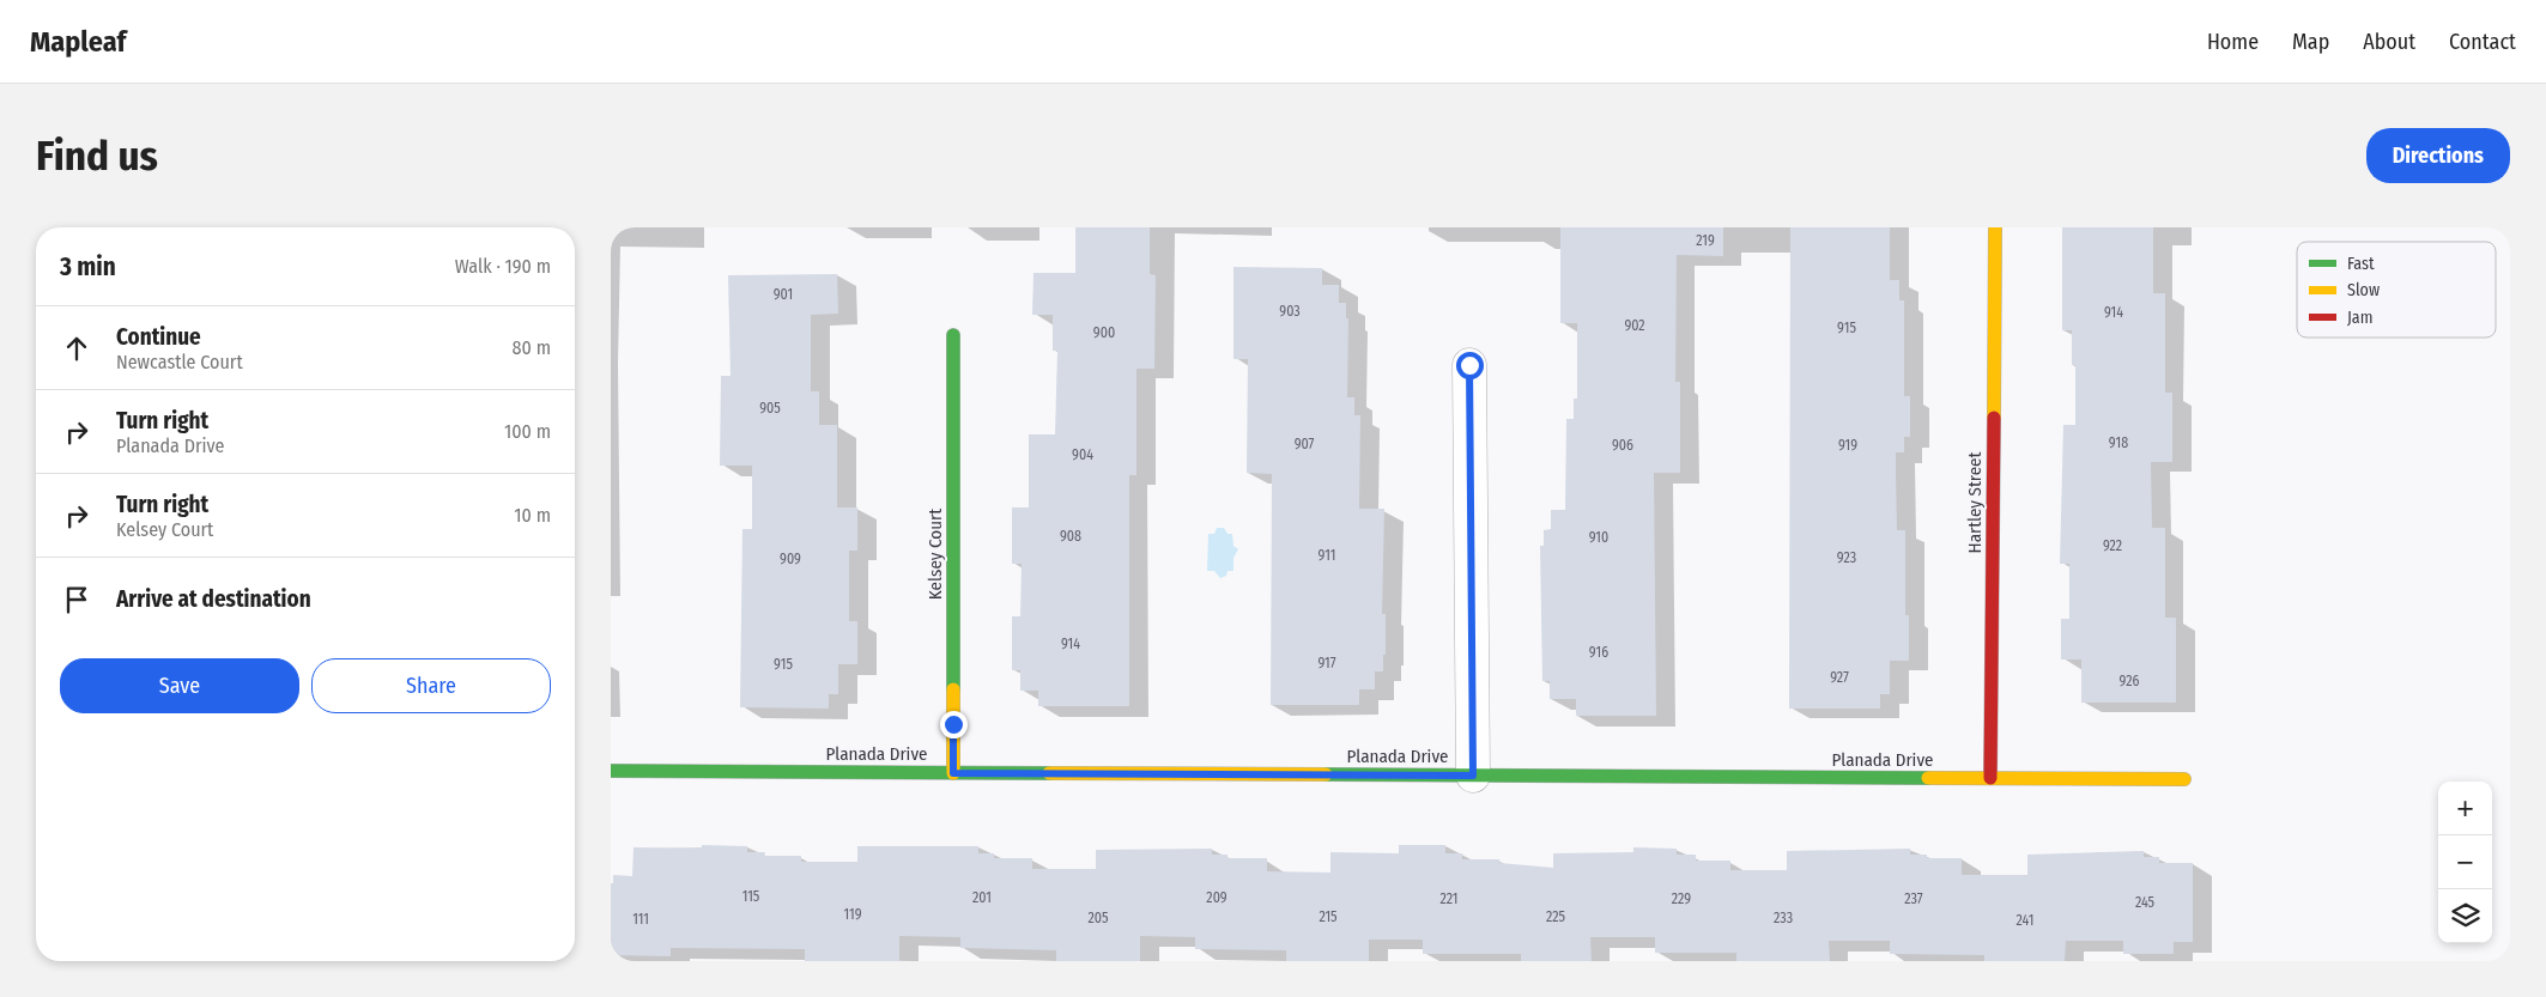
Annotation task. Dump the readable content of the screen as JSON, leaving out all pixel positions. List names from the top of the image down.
{
  "streets": {
    "street": ["Hartley Street", "Kelsey Court", "Planada Drive"]
  },
  "crossings": [
    ["Hartley Street", "Planada Drive"],
    ["Kelsey Court", "Planada Drive"]
  ],
  "house_numbers": [
    "219",
    "901",
    "903",
    "914",
    "902",
    "915",
    "900",
    "905",
    "918",
    "907",
    "906",
    "919",
    "904",
    "908",
    "910",
    "922",
    "911",
    "923",
    "909",
    "914",
    "916",
    "917",
    "915",
    "927",
    "926",
    "115",
    "201",
    "209",
    "221",
    "229",
    "237",
    "245",
    "119",
    "215",
    "225",
    "205",
    "233",
    "111",
    "241"
  ],
  "legend": ["Fast", "Slow", "Jam"],
  "page": {
    "header": "Mapleaf",
    "nav": [
      "Home",
      "Map",
      "About",
      "Contact"
    ],
    "buttons": [
      "Directions",
      ["Save", "Share"]
    ],
    "title": "Find us",
    "heading": ["3 min", "Walk · 190 m"],
    "list": [
      ["Continue", "Newcastle Court", "80 m"],
      ["Turn right", "Planada Drive", "100 m"],
      ["Turn right", "Kelsey Court", "10 m"],
      "Arrive at destination"
    ],
    "map_buttons": ["+", "−"]
  }
}
